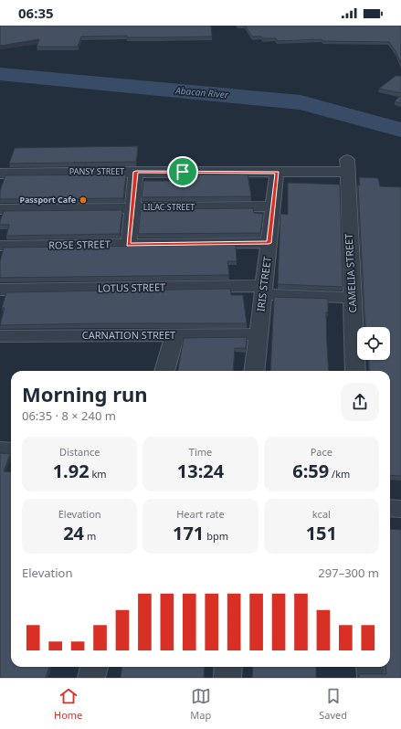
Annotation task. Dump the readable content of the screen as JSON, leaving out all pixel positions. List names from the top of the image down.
{
  "streets": {
    "street": [
      "PANSY STREET",
      "LILAC STREET",
      "ROSE STREET",
      "CAMELIA STREET",
      "IRIS STREET",
      "LOTUS STREET",
      "CARNATION STREET"
    ]
  },
  "crossings": [
    ["PANSY STREET", "CAMELIA STREET"],
    ["PANSY STREET", "IRIS STREET"],
    ["LILAC STREET", "IRIS STREET"],
    ["ROSE STREET", "IRIS STREET"],
    ["CAMELIA STREET", "LOTUS STREET"],
    ["IRIS STREET", "LOTUS STREET"],
    ["IRIS STREET", "CARNATION STREET"]
  ],
  "water": ["Abacan River"],
  "places": ["Passport Cafe"],
  "page": {
    "status": "06:35",
    "heading": ["Morning run", "06:35 · 8 × 240 m"],
    "stats": [
      ["Distance", "1.92 km"],
      ["Time", "13:24"],
      ["Pace", "6:59 /km"],
      ["Elevation", "24 m"],
      ["Heart rate", "171 bpm"],
      ["kcal", "151"]
    ],
    "chart": ["Elevation", "297–300 m"],
    "tabs": ["Home", "Map", "Saved"]
  }
}
